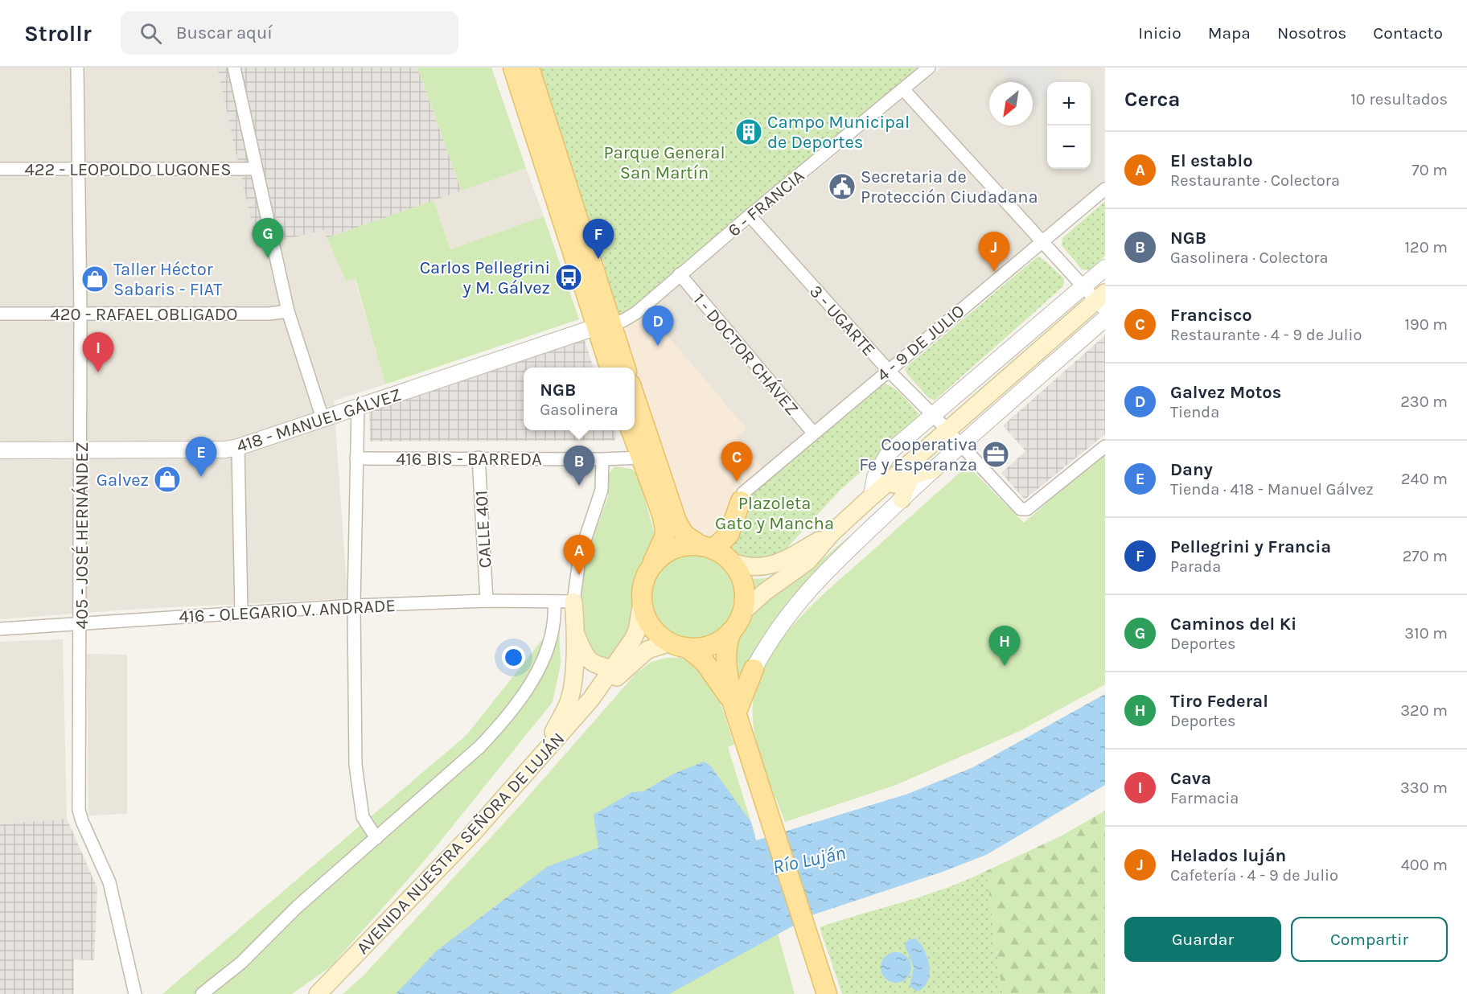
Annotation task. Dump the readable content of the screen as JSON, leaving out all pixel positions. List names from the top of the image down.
{
  "streets": {
    "main road": ["AVENIDA NUESTRA SEÑORA DE LUJÁN"],
    "street": [
      "422 - LEOPOLDO LUGONES",
      "6 - FRANCIA",
      "420 - RAFAEL OBLIGADO",
      "3 - UGARTE",
      "4 - 9 DE JULIO",
      "1 - DOCTOR CHÁVEZ",
      "418 - MANUEL GÁLVEZ",
      "416 BIS - BARREDA",
      "CALLE 401",
      "405 - JOSÉ HERNÁNDEZ",
      "416 - OLEGARIO V. ANDRADE"
    ]
  },
  "crossings": [
    ["422 - LEOPOLDO LUGONES", "405 - JOSÉ HERNÁNDEZ"],
    ["6 - FRANCIA", "3 - UGARTE"],
    ["6 - FRANCIA", "1 - DOCTOR CHÁVEZ"],
    ["6 - FRANCIA", "418 - MANUEL GÁLVEZ"],
    ["420 - RAFAEL OBLIGADO", "405 - JOSÉ HERNÁNDEZ"],
    ["3 - UGARTE", "4 - 9 DE JULIO"],
    ["4 - 9 DE JULIO", "1 - DOCTOR CHÁVEZ"],
    ["418 - MANUEL GÁLVEZ", "405 - JOSÉ HERNÁNDEZ"],
    ["416 BIS - BARREDA", "CALLE 401"],
    ["CALLE 401", "416 - OLEGARIO V. ANDRADE"],
    ["405 - JOSÉ HERNÁNDEZ", "416 - OLEGARIO V. ANDRADE"]
  ],
  "water": ["Río Luján"],
  "parks": ["Parque General San Martín", "Plazoleta Gato y Mancha"],
  "places": {
    "building": ["Campo Municipal de Deportes"],
    "public building": ["Secretaria de Protección Ciudadana"],
    "bus stop": ["Carlos Pellegrini y M. Gálvez"],
    "shop": ["Taller Héctor Sabaris - FIAT", "Galvez"],
    "office": ["Cooperativa Fe y Esperanza"]
  },
  "north": "bottom left",
  "page": {
    "header": "Strollr",
    "search": "Buscar aquí",
    "nav": [
      "Inicio",
      "Mapa",
      "Nosotros",
      "Contacto"
    ],
    "heading": ["Cerca", "10 resultados"],
    "map_buttons": ["+", "−"],
    "list": [
      {
        "mark": "A",
        "name": "El establo",
        "note": "Restaurante · Colectora",
        "value": "70 m"
      },
      {
        "mark": "B",
        "name": "NGB",
        "note": "Gasolinera · Colectora",
        "value": "120 m"
      },
      {
        "mark": "C",
        "name": "Francisco",
        "note": "Restaurante · 4 - 9 de Julio",
        "value": "190 m"
      },
      {
        "mark": "D",
        "name": "Galvez Motos",
        "note": "Tienda",
        "value": "230 m"
      },
      {
        "mark": "E",
        "name": "Dany",
        "note": "Tienda · 418 - Manuel Gálvez",
        "value": "240 m"
      },
      {
        "mark": "F",
        "name": "Pellegrini y Francia",
        "note": "Parada",
        "value": "270 m"
      },
      {
        "mark": "G",
        "name": "Caminos del Ki",
        "note": "Deportes",
        "value": "310 m"
      },
      {
        "mark": "H",
        "name": "Tiro Federal",
        "note": "Deportes",
        "value": "320 m"
      },
      {
        "mark": "I",
        "name": "Cava",
        "note": "Farmacia",
        "value": "330 m"
      },
      {
        "mark": "J",
        "name": "Helados luján",
        "note": "Cafetería · 4 - 9 de Julio",
        "value": "400 m"
      }
    ],
    "pins": [
      "G",
      "F",
      "J",
      "D",
      "I",
      "E",
      "C",
      "B",
      "A",
      "H"
    ],
    "popup": ["NGB", "Gasolinera"],
    "buttons": ["Guardar", "Compartir"]
  }
}
